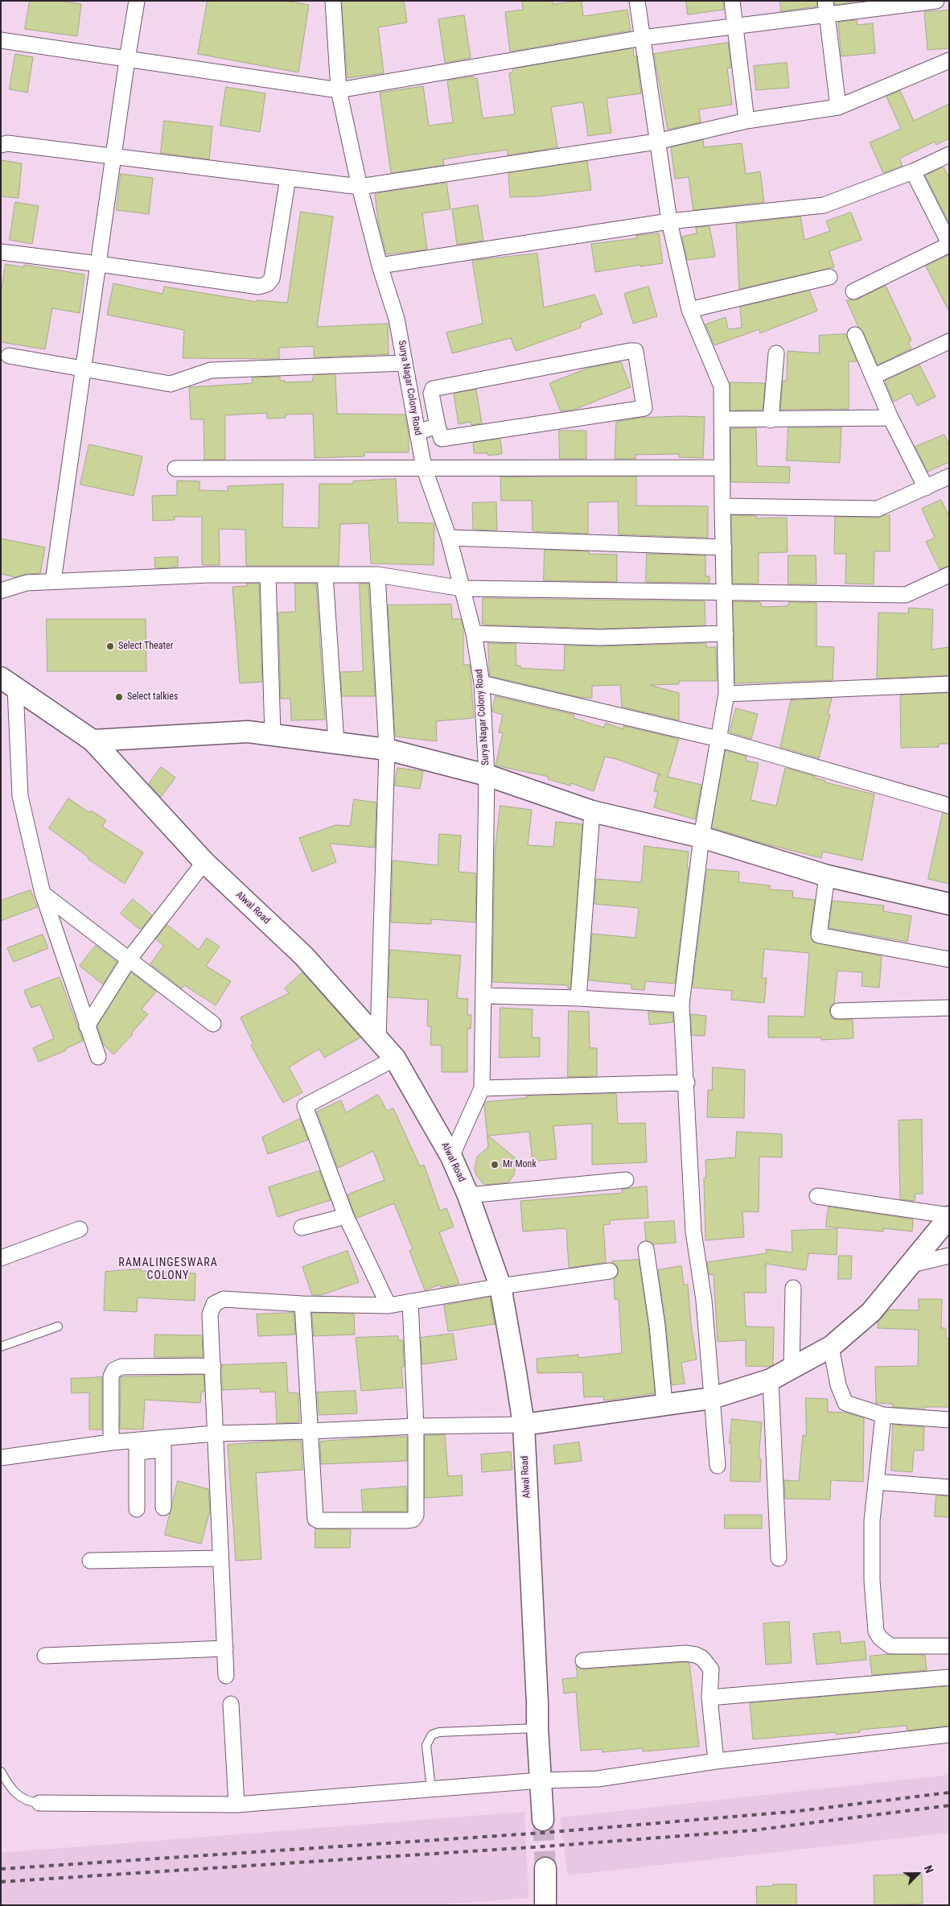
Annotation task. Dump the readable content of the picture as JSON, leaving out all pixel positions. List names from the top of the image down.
{
  "streets": {
    "street": ["Surya Nagar Colony Road", "Alwal Road"]
  },
  "districts": ["RAMALINGESWARA COLONY"],
  "places": ["Select Theater", "Select talkies", "Mr Monk"],
  "north": "top right"
}
